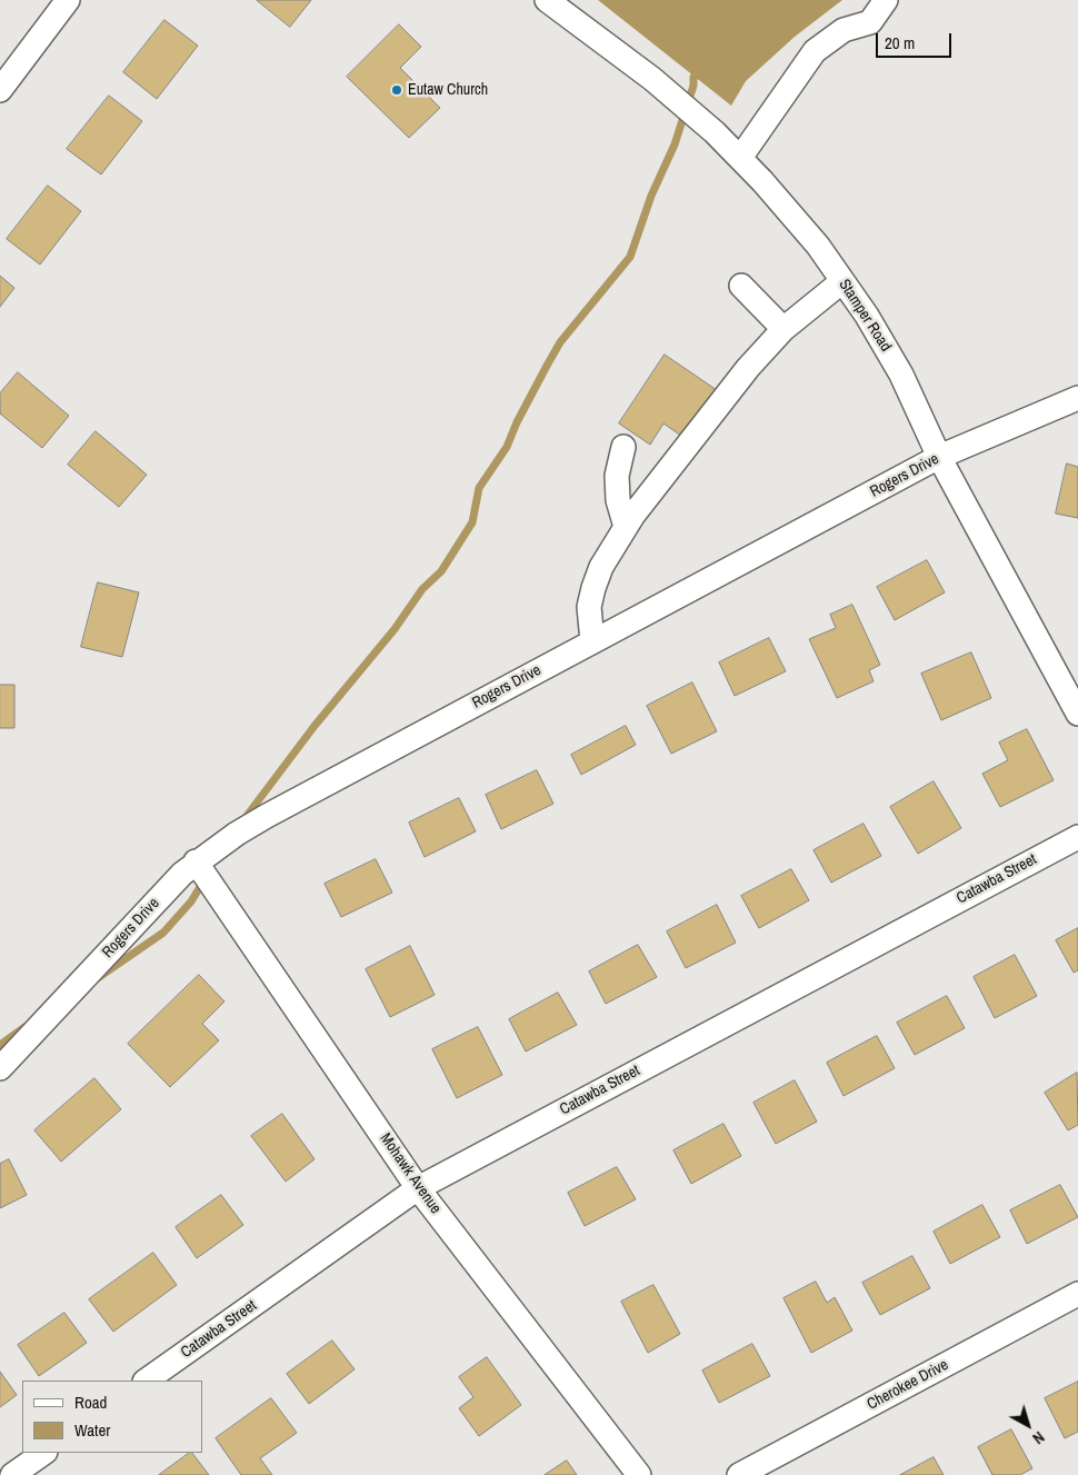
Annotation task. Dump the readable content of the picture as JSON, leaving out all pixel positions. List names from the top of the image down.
{
  "streets": {
    "street": [
      "Stamper Road",
      "Rogers Drive",
      "Catawba Street",
      "Mohawk Avenue",
      "Cherokee Drive"
    ]
  },
  "crossings": [
    ["Stamper Road", "Rogers Drive"],
    ["Rogers Drive", "Mohawk Avenue"],
    ["Catawba Street", "Mohawk Avenue"]
  ],
  "places": ["Eutaw Church"],
  "legend": ["Road", "Water"],
  "scale_bar": "20 m",
  "north": "bottom right"
}
